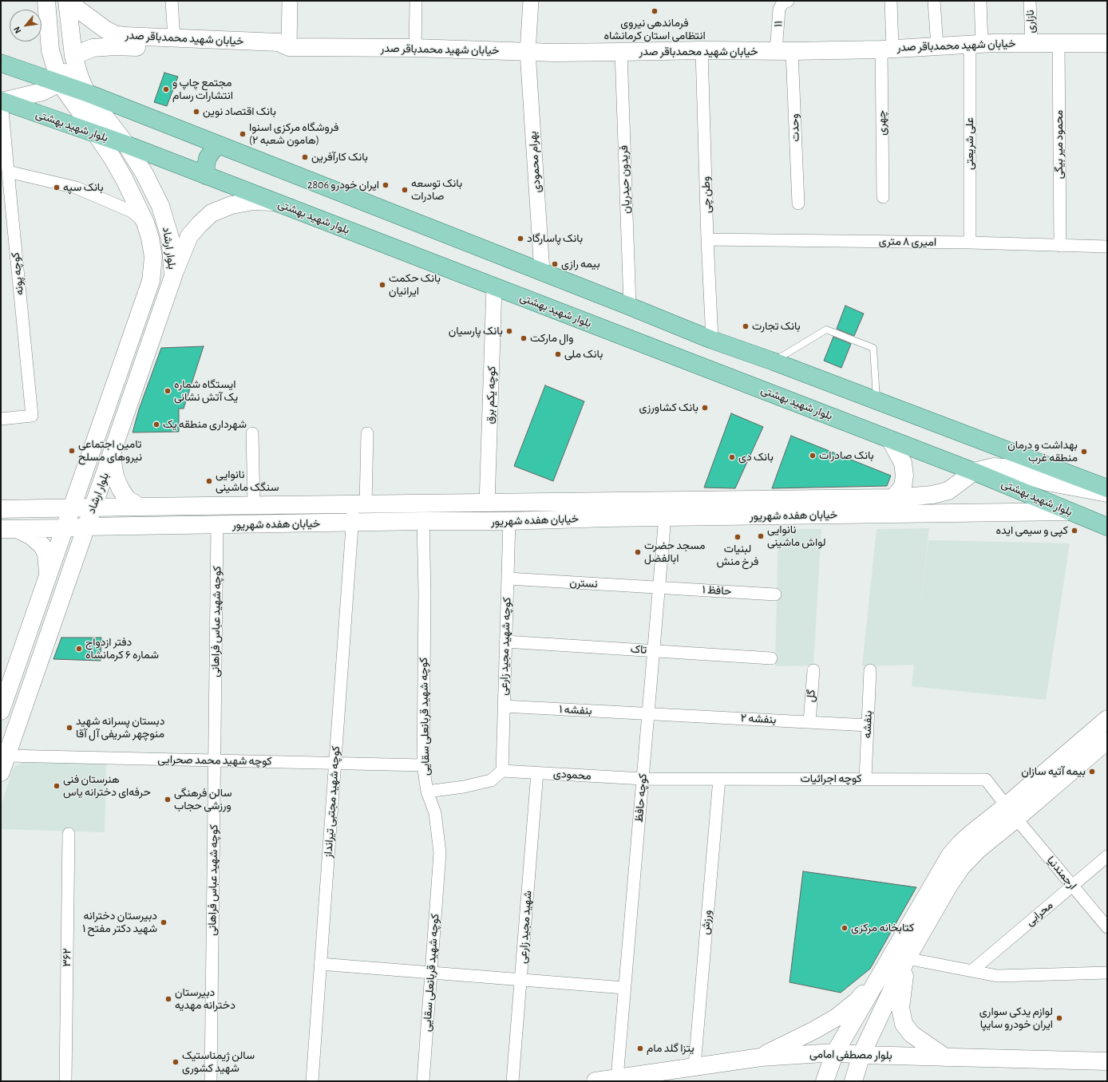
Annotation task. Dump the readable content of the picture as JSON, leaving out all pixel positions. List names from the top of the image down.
{
  "streets": {
    "main road": [
      "خیابان شهید محمدباقر صدر",
      "بلوار شهید بهشتی",
      "بلوار ارشاد",
      "خیابان هفده شهریور",
      "بلوار مصطفی امامی"
    ],
    "street": [
      "نازاری",
      "۱۱",
      "چهری",
      "وحدت",
      "علی شریعتی",
      "محمود میر بیگی",
      "بهرام محمودی",
      "فریدون حیدریان",
      "وطن چی",
      "امیری ۸ متری",
      "کوچه پونه",
      "کوچه یکم برق",
      "نسترن",
      "حافظ ۱",
      "کوچه شهید عباس فراهانی",
      "کوچه شهید مجید زارعی",
      "تاک",
      "گل",
      "بنفشه ۱",
      "کوچه شهید قربانعلی سقایی",
      "بنفشه ۲",
      "بنفشه",
      "کوچه شهید محمد صحرایی",
      "محمودی",
      "کوچه اجرائیات",
      "کوچه حافظ",
      "کوچه شهید مجتبی تیرانداز",
      "ارجمندنیا",
      "محرابی",
      "ورزش",
      "شهید مجید زارعی",
      "۳۶۲"
    ]
  },
  "crossings": [
    ["نازاری", "خیابان شهید محمدباقر صدر"],
    ["۱۱", "خیابان شهید محمدباقر صدر"],
    ["۱۱", "وحدت"],
    ["خیابان شهید محمدباقر صدر", "چهری"],
    ["خیابان شهید محمدباقر صدر", "وحدت"],
    ["خیابان شهید محمدباقر صدر", "علی شریعتی"],
    ["خیابان شهید محمدباقر صدر", "محمود میر بیگی"],
    ["خیابان شهید محمدباقر صدر", "بهرام محمودی"],
    ["خیابان شهید محمدباقر صدر", "فریدون حیدریان"],
    ["خیابان شهید محمدباقر صدر", "وطن چی"],
    ["خیابان شهید محمدباقر صدر", "بلوار ارشاد"],
    ["بلوار شهید بهشتی", "بلوار ارشاد"],
    ["بلوار شهید بهشتی", "کوچه پونه"],
    ["بلوار شهید بهشتی", "کوچه یکم برق"],
    ["بلوار شهید بهشتی", "خیابان هفده شهریور"],
    ["علی شریعتی", "امیری ۸ متری"],
    ["محمود میر بیگی", "امیری ۸ متری"],
    ["وطن چی", "امیری ۸ متری"],
    ["بلوار ارشاد", "خیابان هفده شهریور"],
    ["بلوار ارشاد", "کوچه شهید محمد صحرایی"],
    ["کوچه یکم برق", "خیابان هفده شهریور"],
    ["خیابان هفده شهریور", "کوچه شهید عباس فراهانی"],
    ["خیابان هفده شهریور", "کوچه شهید مجید زارعی"],
    ["خیابان هفده شهریور", "کوچه شهید قربانعلی سقایی"],
    ["خیابان هفده شهریور", "کوچه حافظ"],
    ["خیابان هفده شهریور", "کوچه شهید مجتبی تیرانداز"],
    ["نسترن", "حافظ ۱"],
    ["نسترن", "کوچه شهید مجید زارعی"],
    ["نسترن", "کوچه حافظ"],
    ["حافظ ۱", "کوچه حافظ"],
    ["کوچه شهید عباس فراهانی", "کوچه شهید محمد صحرایی"],
    ["کوچه شهید مجید زارعی", "تاک"],
    ["کوچه شهید مجید زارعی", "بنفشه ۱"],
    ["کوچه شهید مجید زارعی", "محمودی"],
    ["تاک", "کوچه حافظ"],
    ["گل", "بنفشه ۲"],
    ["بنفشه ۱", "بنفشه ۲"],
    ["بنفشه ۱", "کوچه حافظ"],
    ["کوچه شهید قربانعلی سقایی", "کوچه شهید محمد صحرایی"],
    ["بنفشه ۲", "بنفشه"],
    ["بنفشه ۲", "کوچه حافظ"],
    ["بنفشه", "کوچه اجرائیات"],
    ["کوچه شهید محمد صحرایی", "کوچه شهید مجتبی تیرانداز"],
    ["محمودی", "کوچه اجرائیات"],
    ["محمودی", "کوچه حافظ"],
    ["محمودی", "شهید مجید زارعی"],
    ["کوچه اجرائیات", "کوچه حافظ"],
    ["کوچه اجرائیات", "ارجمندنیا"],
    ["کوچه اجرائیات", "ورزش"],
    ["کوچه حافظ", "بلوار مصطفی امامی"],
    ["ارجمندنیا", "محرابی"],
    ["ورزش", "بلوار مصطفی امامی"]
  ],
  "places": [
    "فرماندهی نیروی انتظامی استان کرمانشاه",
    "مجتمع چاپ و انتشارات رسام",
    "بانک اقتصاد نوین",
    "فروشگاه مرکزی اسنوا (هامون شعبه ۲)",
    "بانک کارآفرین",
    "ایران خودرو 2806",
    "بانک سپه",
    "بانک توسعه صادرات",
    "بانک پاسارگاد",
    "بیمه رازی",
    "بانک حکمت ایرانیان",
    "بانک تجارت",
    "بانک پارسیان",
    "وال مارکت",
    "بانک ملی",
    "ایستگاه شماره یک آتش نشانی",
    "بانک کشاورزی",
    "شهرداری منطقه یک",
    "تامین اجتماعی نیروهای مسلح",
    "بهداشت و درمان منطقه غرب",
    "بانک صادرات",
    "بانک دی",
    "نانوایی سنگک ماشینی",
    "کپی و سیمی ایده",
    "نانوایی لواش ماشینی",
    "لبنیات فرخ منش",
    "مسجد حضرت ابالفضل",
    "دفتر ازدواج شماره ۶ کرمانشاه",
    "دبستان پسرانه شهید منوچهر شریفی آل آقا",
    "بیمه آتیه سازان",
    "هنرستان فنی حرفه‌ای دخترانه یاس",
    "سالن فرهنگی ورزشی حجاب",
    "دبیرستان دخترانه شهید دکتر مفتح ۱",
    "کتابخانه مرکزی",
    "دبیرستان دخترانه مهدیه",
    "لوازم یدکی سواری ایران خودرو سایپا",
    "یتزا گلد مام",
    "سالن ژیمناستیک شهید کشوری"
  ],
  "north": "bottom left"
}
